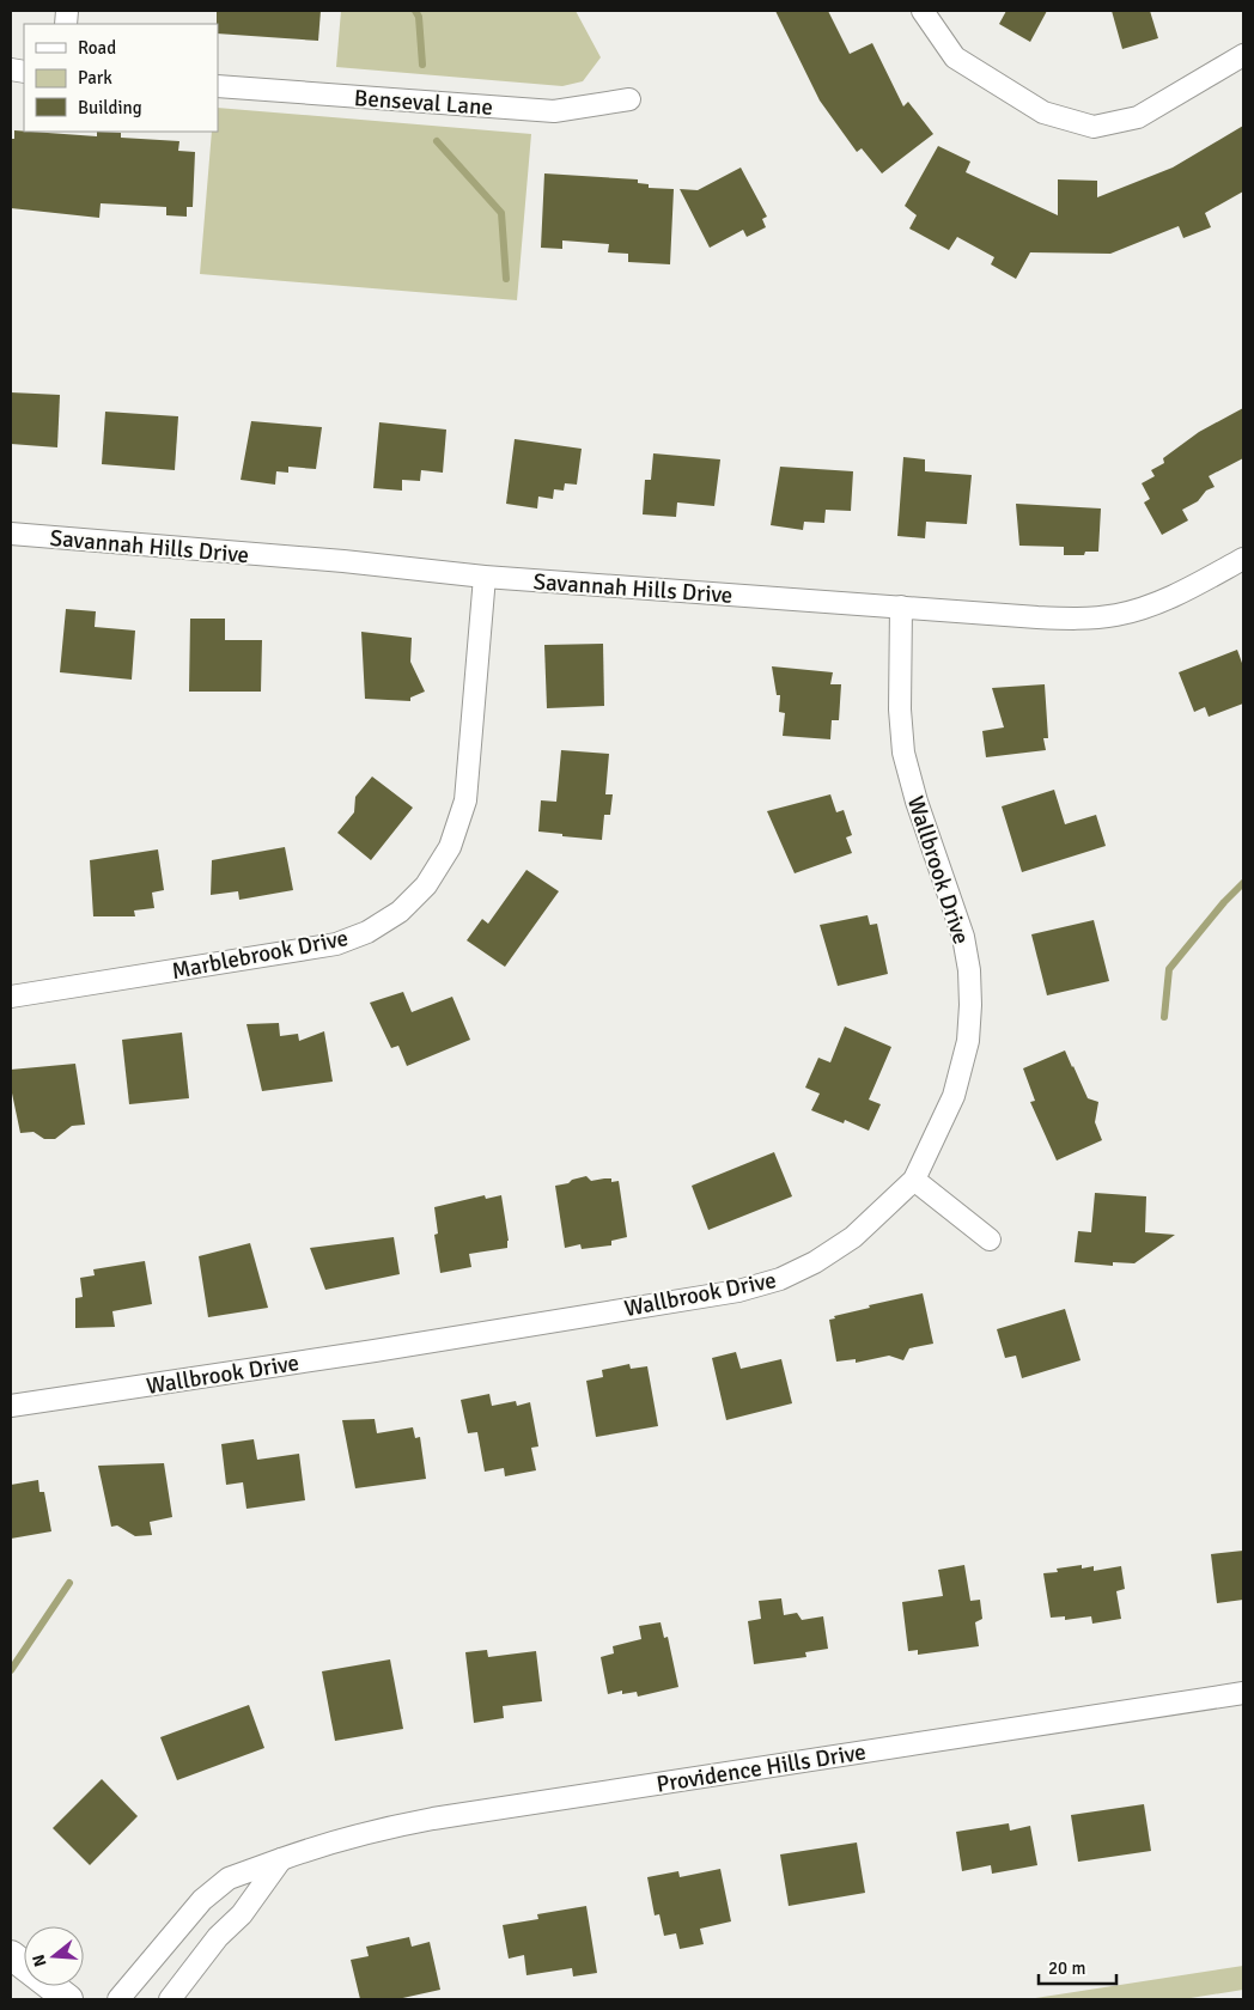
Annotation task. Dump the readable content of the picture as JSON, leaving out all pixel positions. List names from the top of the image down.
{
  "streets": {
    "street": [
      "Benseval Lane",
      "Savannah Hills Drive",
      "Wallbrook Drive",
      "Marblebrook Drive",
      "Providence Hills Drive"
    ]
  },
  "crossings": [
    ["Savannah Hills Drive", "Wallbrook Drive"],
    ["Savannah Hills Drive", "Marblebrook Drive"]
  ],
  "legend": ["Road", "Park", "Building"],
  "scale_bar": "20 m",
  "north": "left"
}
